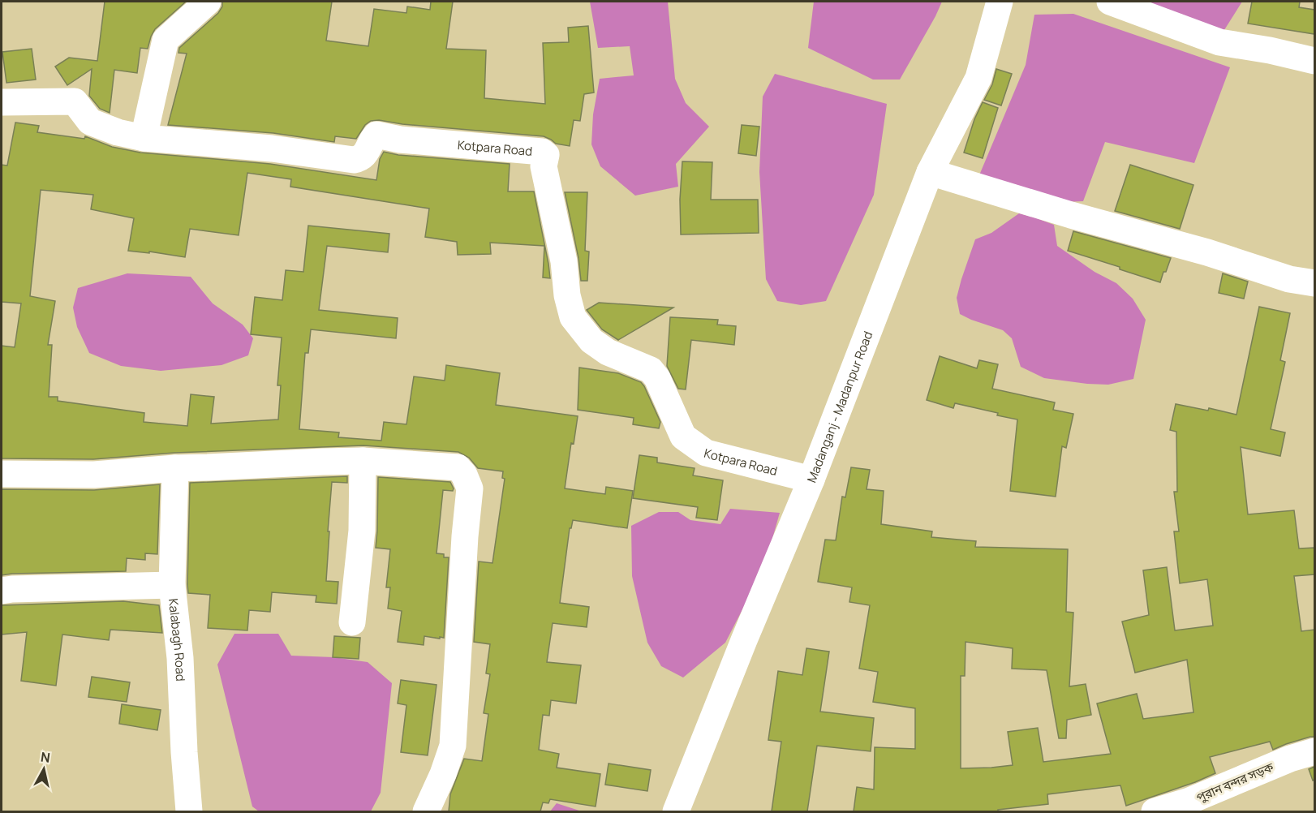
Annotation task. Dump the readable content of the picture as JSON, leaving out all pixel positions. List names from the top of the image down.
{
  "streets": {
    "street": [
      "Kotpara Road",
      "Madanganj - Madanpur Road",
      "Kalabagh Road",
      "পুরান বন্দর সড়ক"
    ]
  },
  "crossings": [
    ["Kotpara Road", "Madanganj - Madanpur Road"]
  ],
  "north": "top"
}
